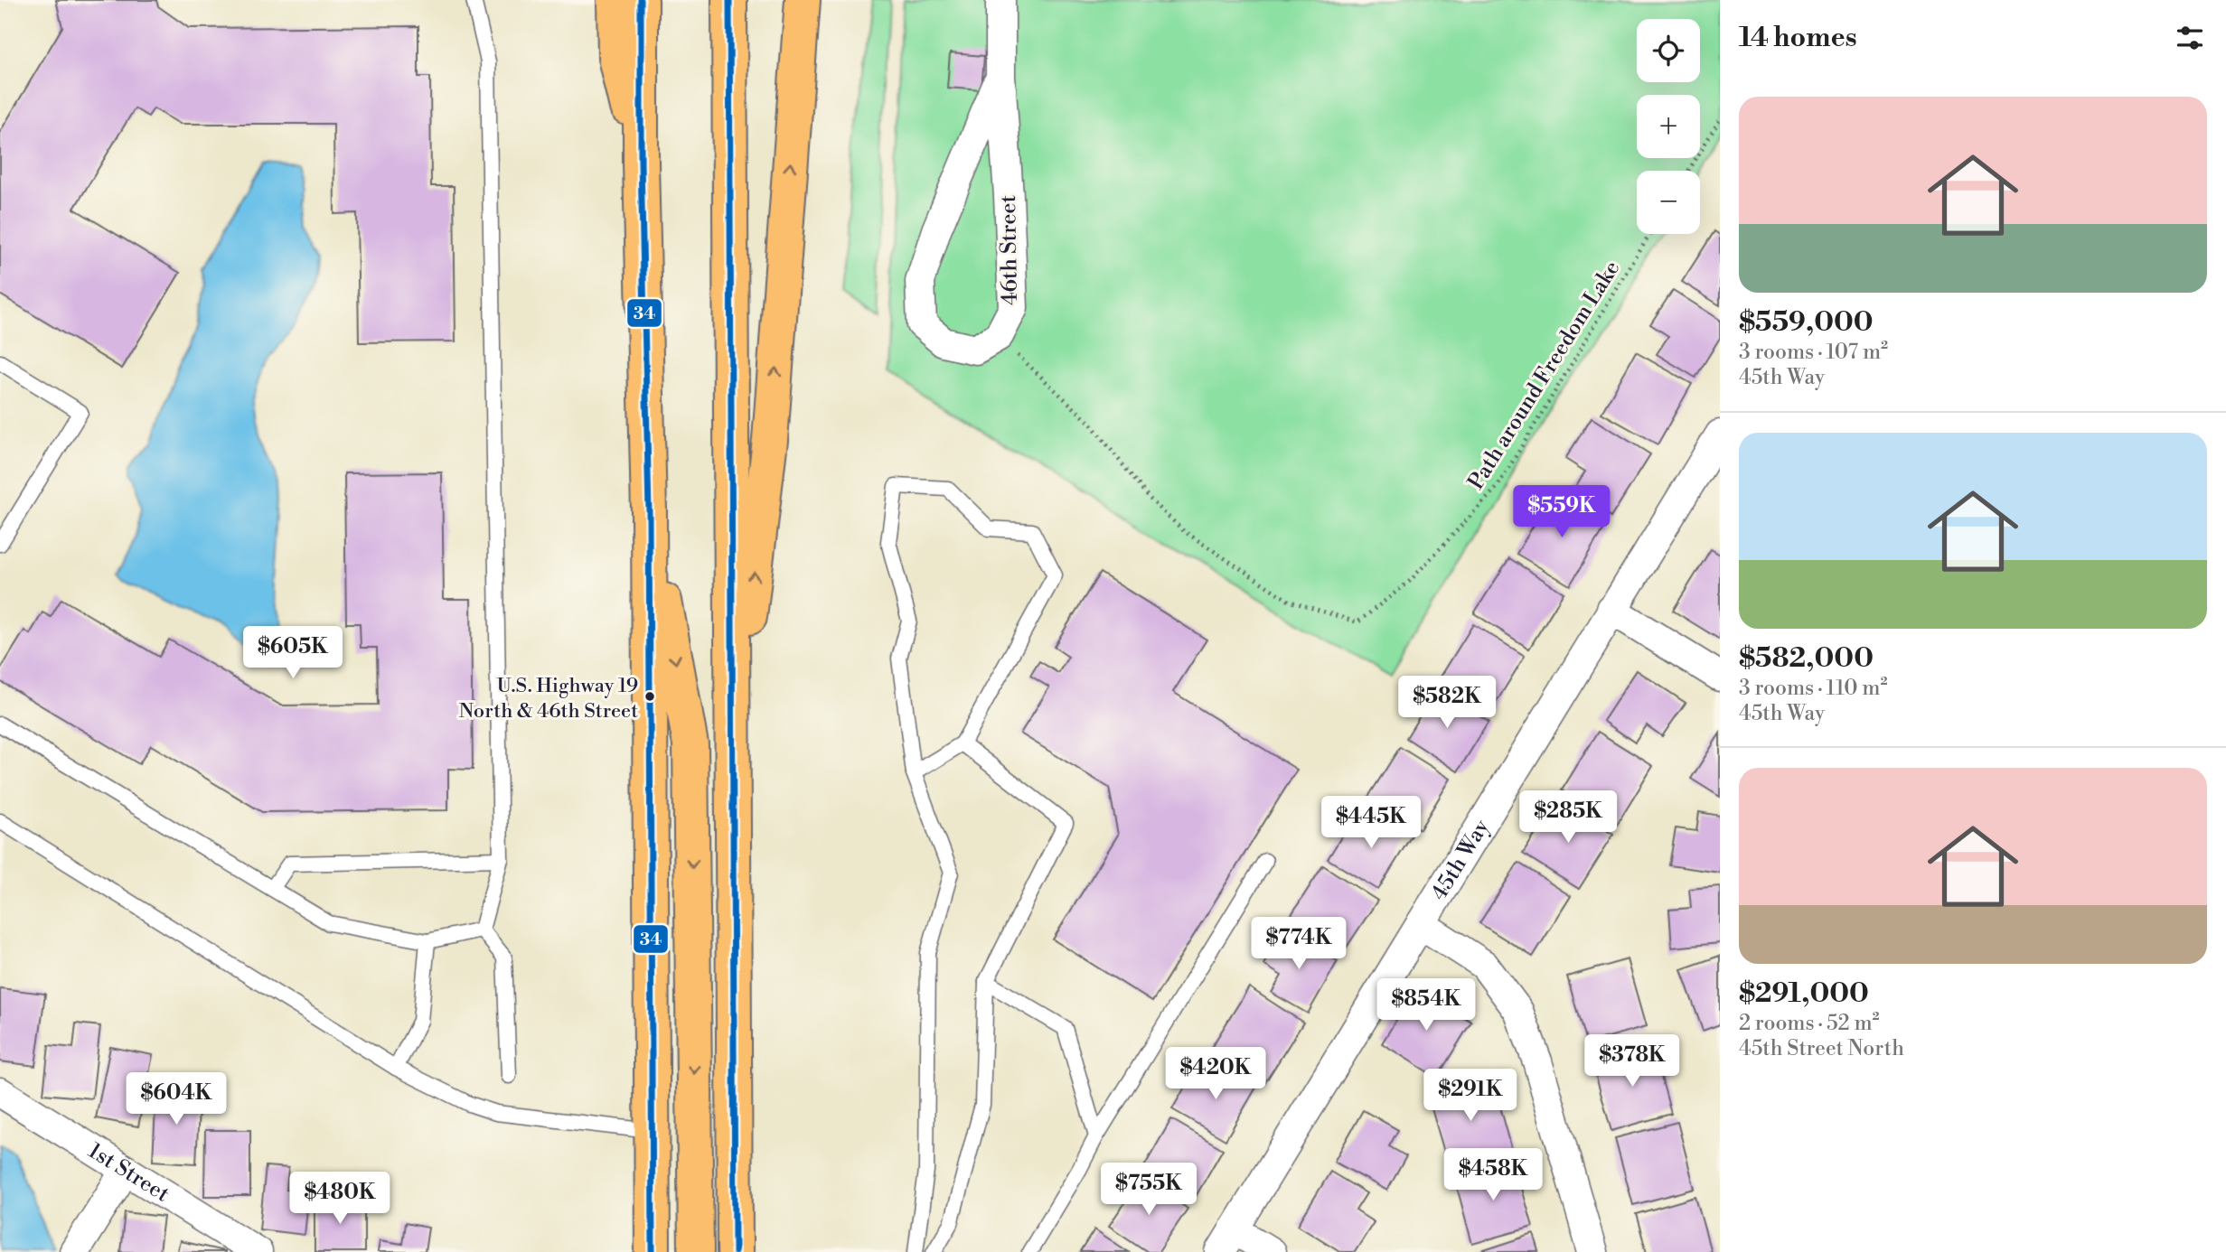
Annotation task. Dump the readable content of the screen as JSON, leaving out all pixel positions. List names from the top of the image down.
{
  "streets": {
    "street": ["46th Street", "45th Way", "1st Street"],
    "path": ["Path around Freedom Lake"]
  },
  "places": ["U.S. Highway 19 North & 46th Street"],
  "lines": ["transit line 34"],
  "page": {
    "heading": "14 homes",
    "map_buttons": ["+", "−"],
    "list": [
      {
        "name": "$559,000",
        "note": "3 rooms · 107 m² · 45th Way"
      },
      {
        "name": "$582,000",
        "note": "3 rooms · 110 m² · 45th Way"
      },
      {
        "name": "$291,000",
        "note": "2 rooms · 52 m² · 45th Street North"
      }
    ],
    "price": [
      "$559K",
      "$605K",
      "$582K",
      "$285K",
      "$445K",
      "$774K",
      "$854K",
      "$378K",
      "$420K",
      "$291K",
      "$604K",
      "$458K",
      "$755K",
      "$480K"
    ]
  }
}
